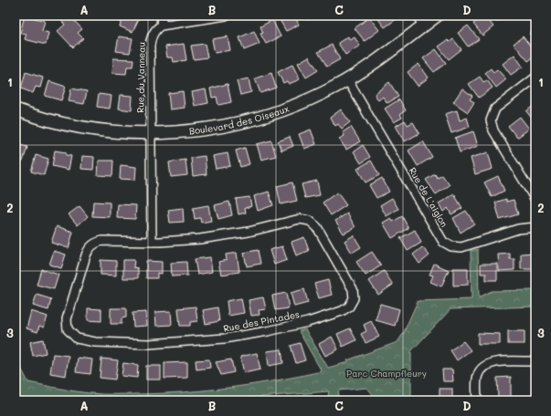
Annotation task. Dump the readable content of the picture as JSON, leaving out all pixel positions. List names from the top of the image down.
{
  "streets": {
    "street": [
      "Rue du Vanneau",
      "Boulevard des Oiseaux",
      "Rue de L'aiglon",
      "Rue des Pintades"
    ]
  },
  "crossings": [
    ["Rue du Vanneau", "Boulevard des Oiseaux"],
    ["Boulevard des Oiseaux", "Rue de L'aiglon"]
  ],
  "parks": ["Parc Champfleury"],
  "grid": {
    "columns": [
      "A",
      "B",
      "C",
      "D"
    ],
    "rows": ["1", "2", "3"]
  }
}
